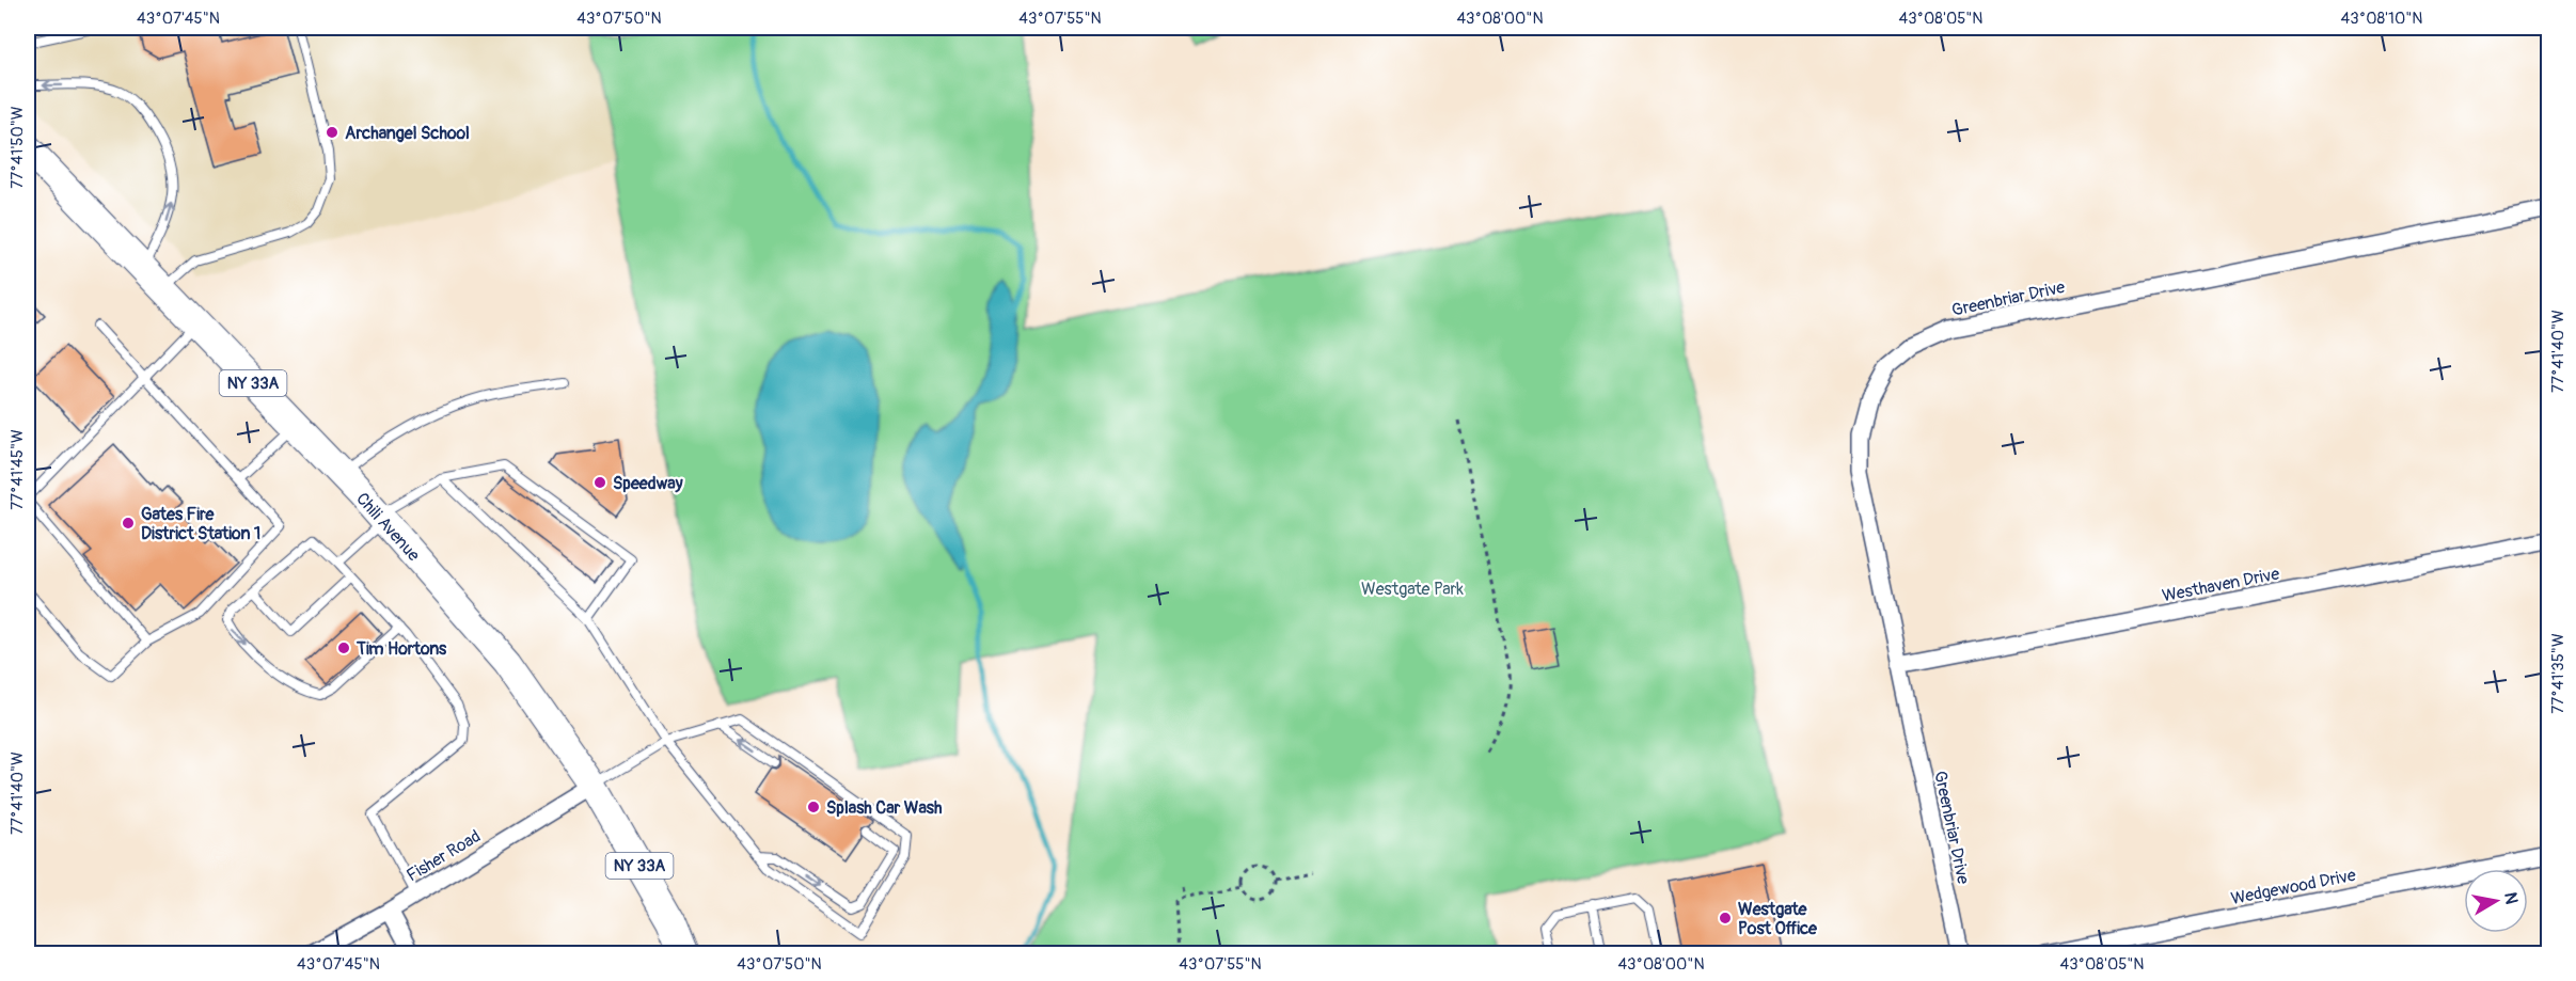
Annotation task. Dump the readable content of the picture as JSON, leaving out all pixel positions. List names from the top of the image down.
{
  "streets": {
    "main road": ["NY 33A", "Chili Avenue"],
    "street": [
      "Greenbriar Drive",
      "Westhaven Drive",
      "Fisher Road",
      "Wedgewood Drive"
    ]
  },
  "crossings": [
    ["Greenbriar Drive", "Westhaven Drive"],
    ["Chili Avenue", "Fisher Road"]
  ],
  "parks": ["Westgate Park"],
  "places": [
    "Archangel School",
    "Speedway",
    "Gates Fire District Station 1",
    "Tim Hortons",
    "Splash Car Wash",
    "Westgate Post Office"
  ],
  "north": "right",
  "coordinates": [
    "43°07'45\"N",
    "43°07'50\"N",
    "43°07'55\"N",
    "43°08'00\"N",
    "43°08'05\"N",
    "43°08'10\"N",
    "77°41'50\"W",
    "77°41'40\"W",
    "77°41'45\"W",
    "77°41'35\"W"
  ]
}
